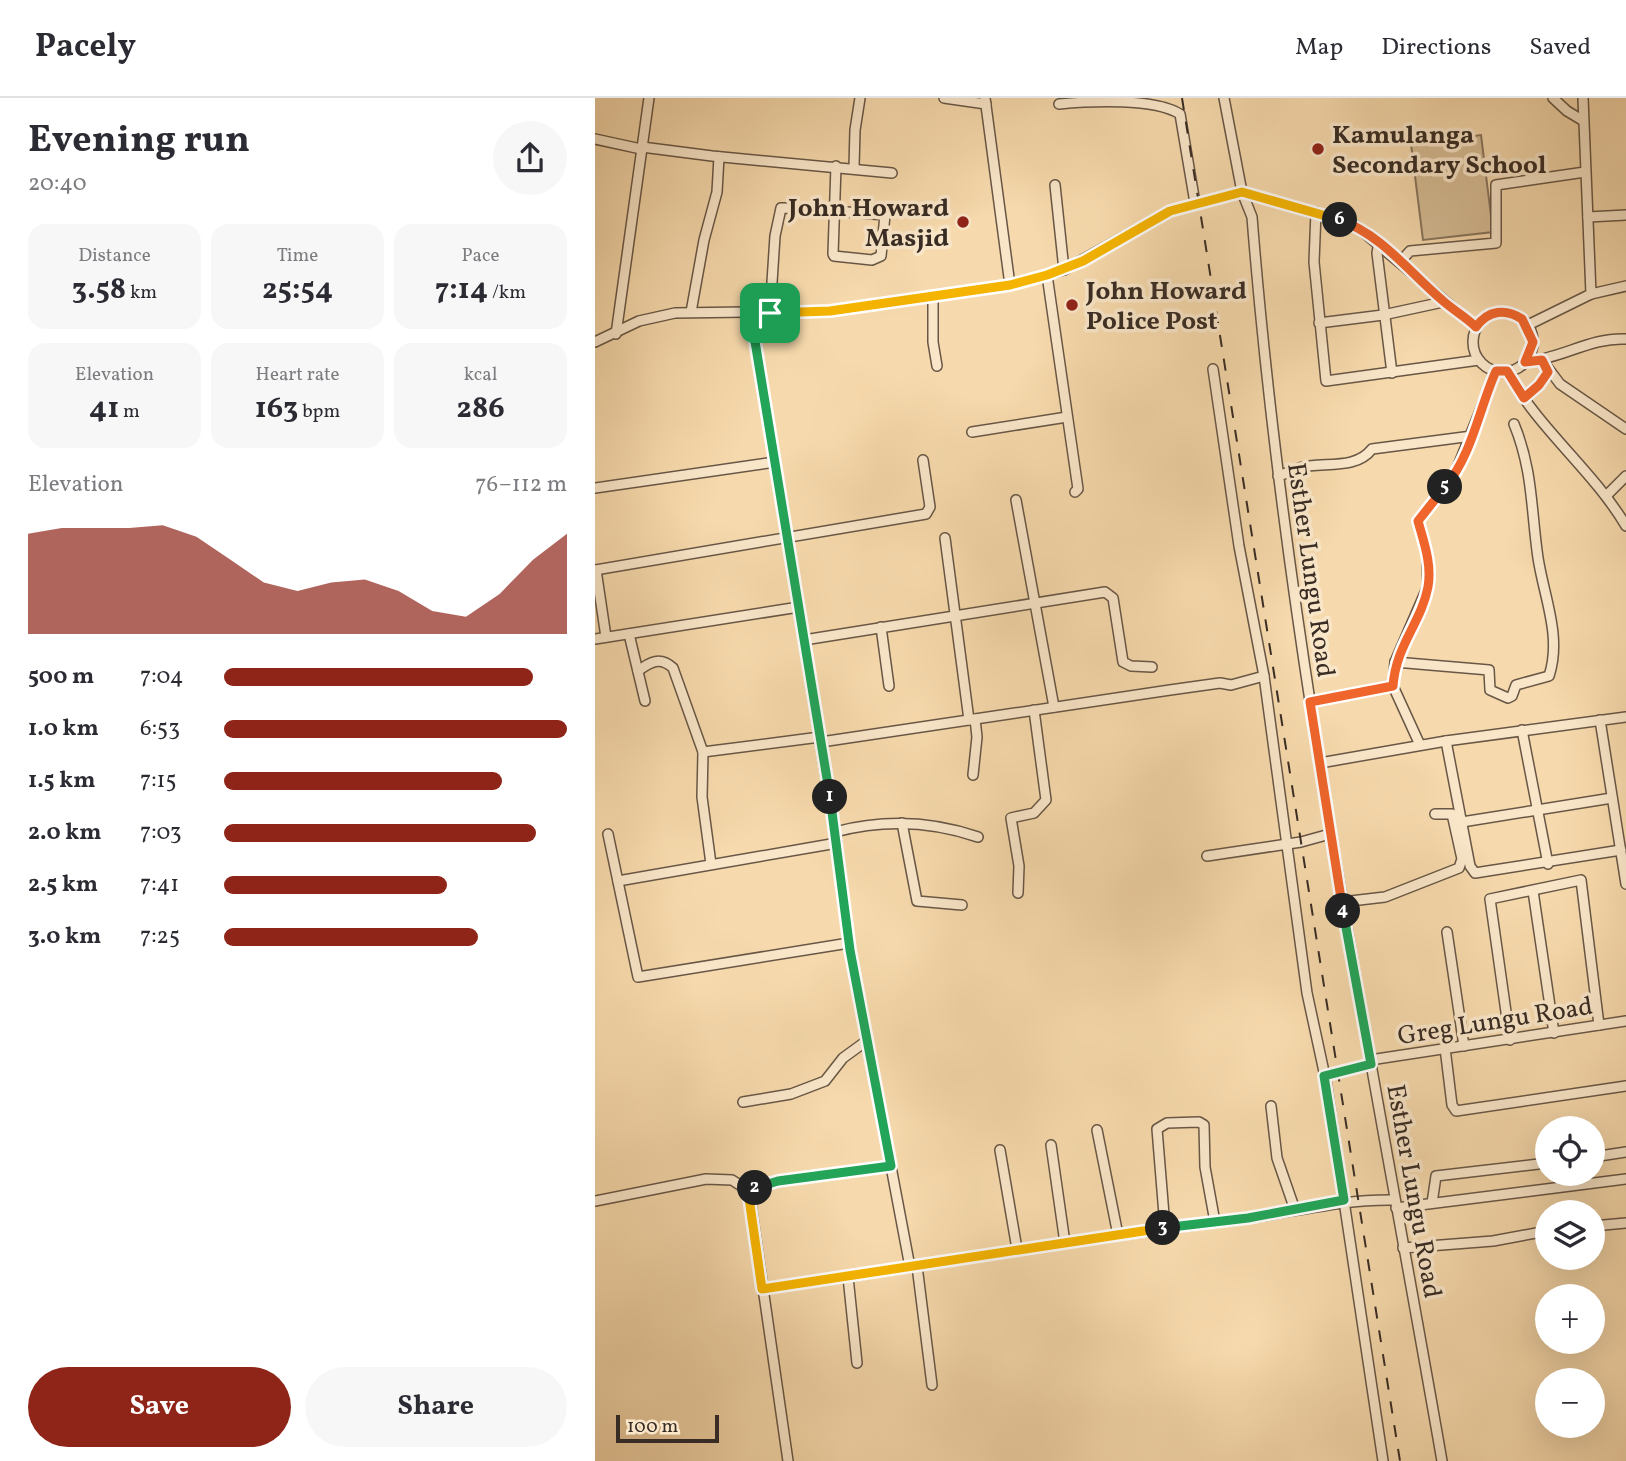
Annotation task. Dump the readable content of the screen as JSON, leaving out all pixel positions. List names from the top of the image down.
{
  "streets": {
    "street": ["Esther Lungu Road", "Greg Lungu Road"]
  },
  "crossings": [
    ["Esther Lungu Road", "Greg Lungu Road"]
  ],
  "places": ["Kamulanga Secondary School", "John Howard Masjid", "John Howard Police Post"],
  "scale_bar": "100 m",
  "page": {
    "header": "Pacely",
    "nav": ["Map", "Directions", "Saved"],
    "heading": ["Evening run", "20:40"],
    "pins": [
      "6",
      "5",
      "1",
      "4",
      "2",
      "3"
    ],
    "stats": [
      ["Distance", "3.58 km"],
      ["Time", "25:54"],
      ["Pace", "7:14 /km"],
      ["Elevation", "41 m"],
      ["Heart rate", "163 bpm"],
      ["kcal", "286"]
    ],
    "chart": ["Elevation", "76–112 m"],
    "list": [
      {
        "name": "500 m",
        "note": "7:04"
      },
      {
        "name": "1.0 km",
        "note": "6:53"
      },
      {
        "name": "1.5 km",
        "note": "7:15"
      },
      {
        "name": "2.0 km",
        "note": "7:03"
      },
      {
        "name": "2.5 km",
        "note": "7:41"
      },
      {
        "name": "3.0 km",
        "note": "7:25"
      }
    ],
    "map_buttons": ["+", "−"],
    "buttons": ["Save", "Share"],
    "scale": "100 m"
  }
}
